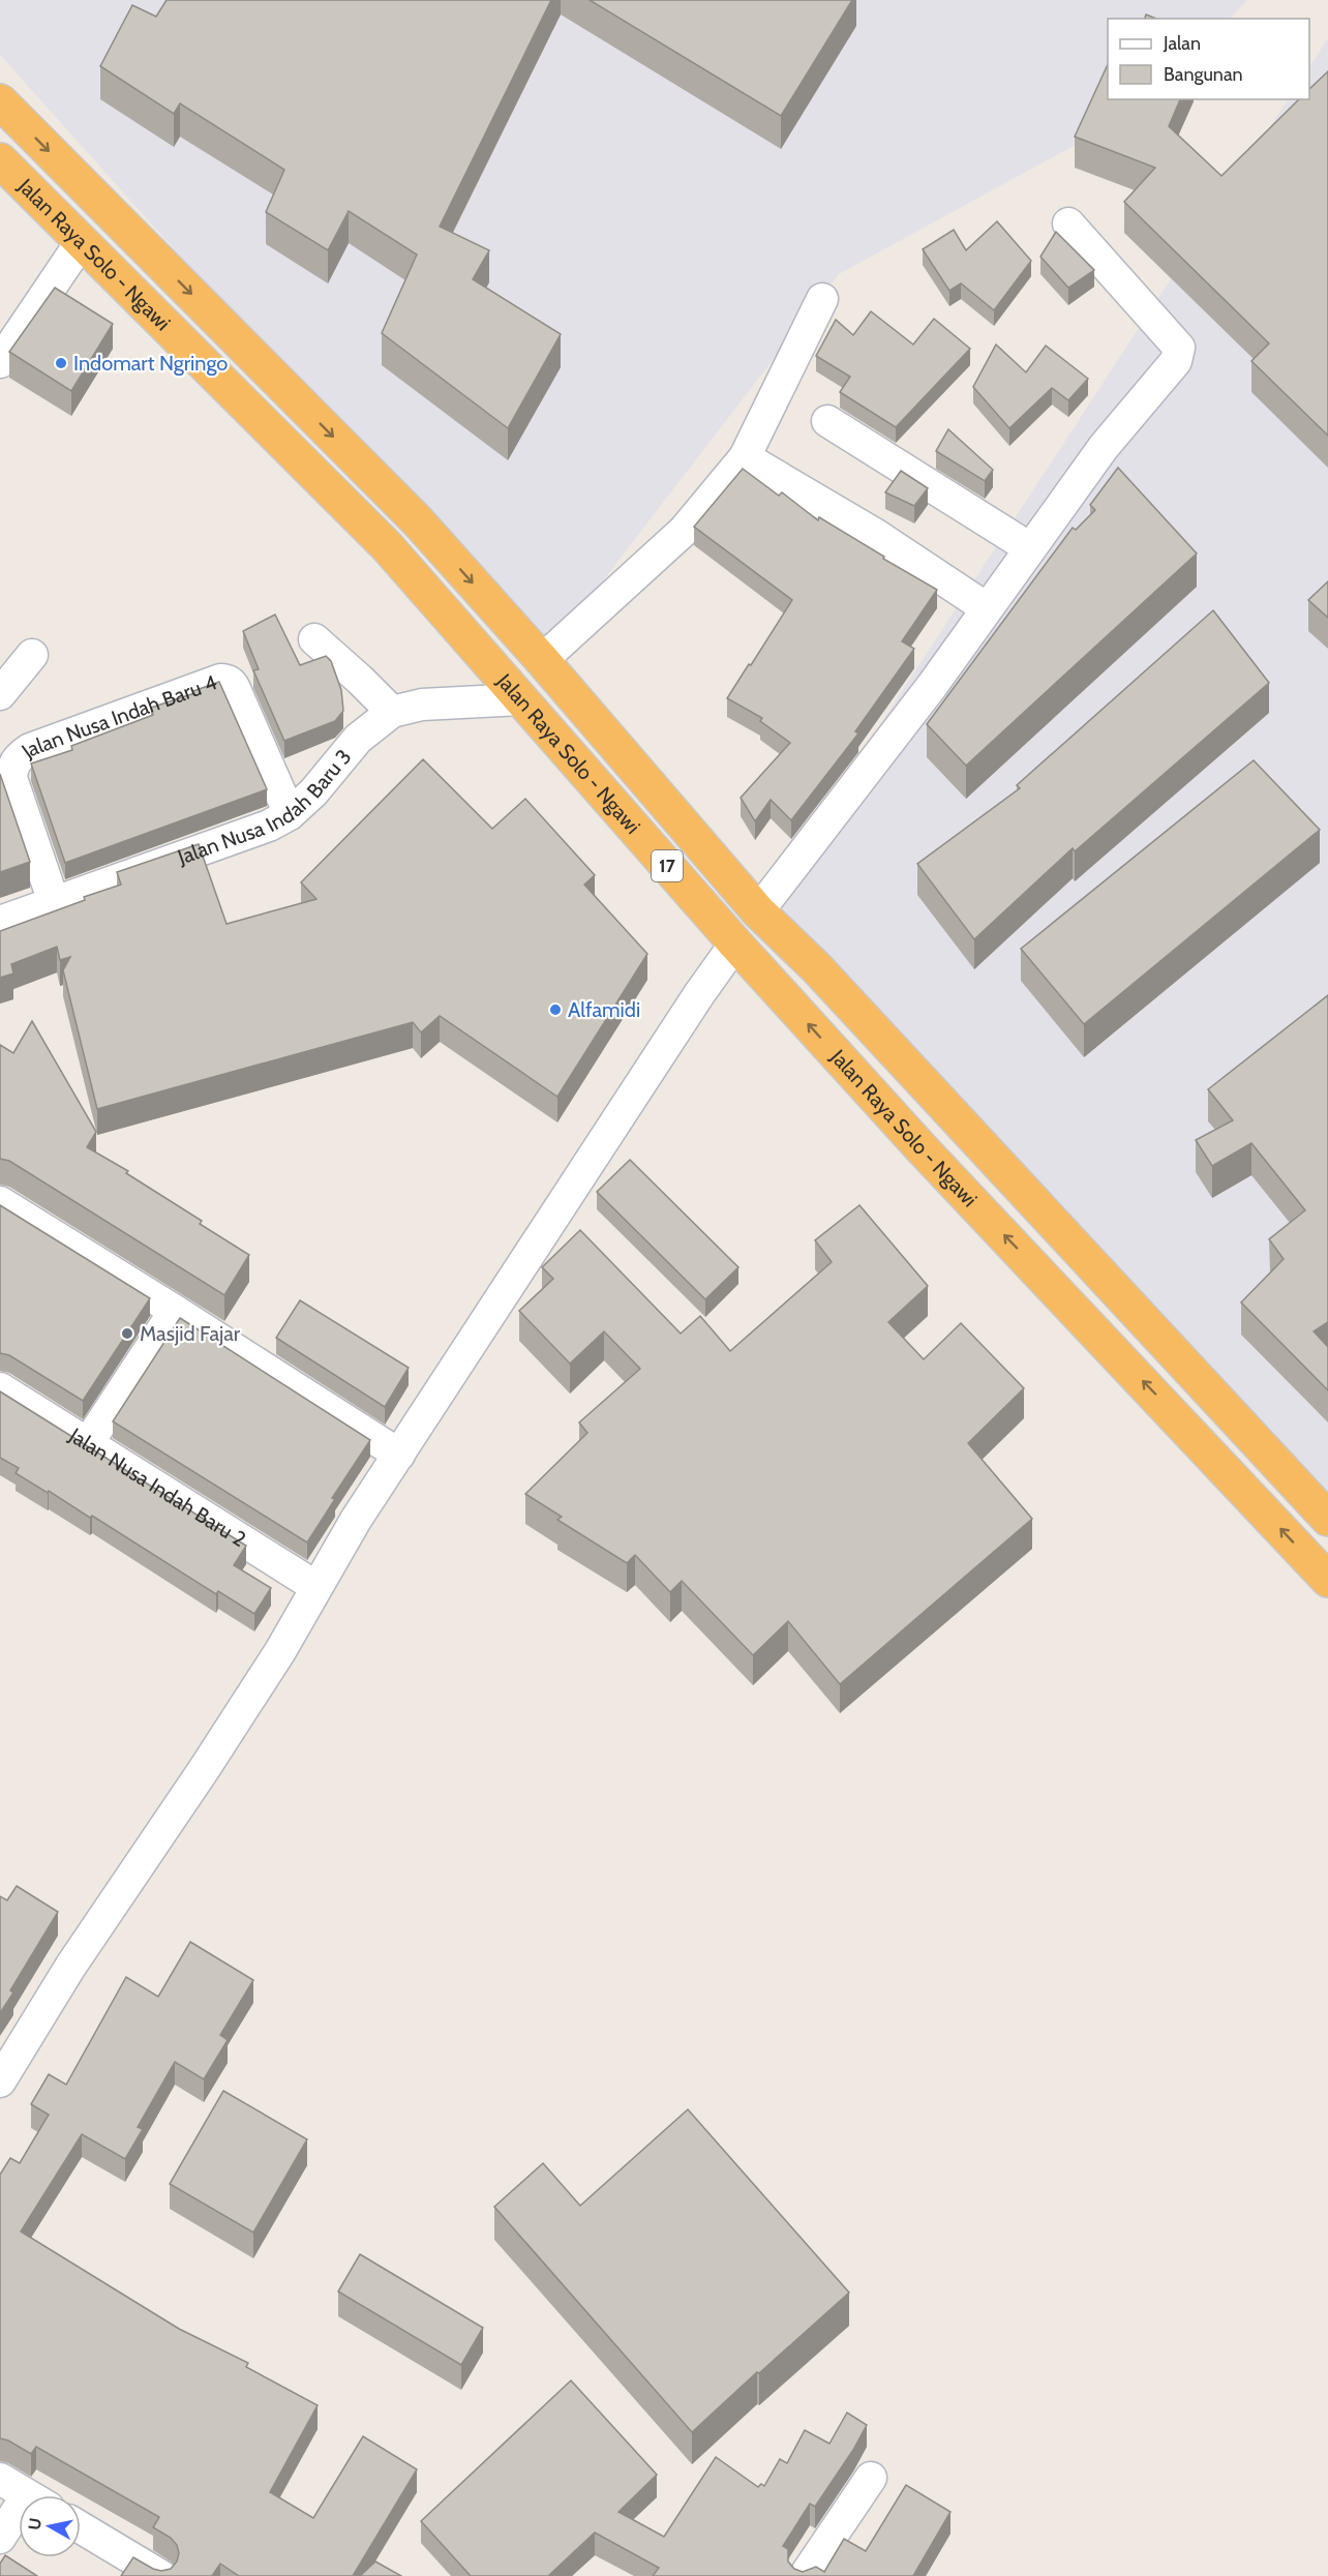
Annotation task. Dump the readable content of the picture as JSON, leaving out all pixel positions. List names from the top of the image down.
{
  "streets": {
    "highway": ["Jalan Raya Solo - Ngawi", "17"],
    "street": ["Jalan Nusa Indah Baru 4", "Jalan Nusa Indah Baru 3", "Jalan Nusa Indah Baru 2"]
  },
  "crossings": [
    ["Jalan Raya Solo - Ngawi", "Jalan Nusa Indah Baru 3"],
    ["Jalan Nusa Indah Baru 4", "Jalan Nusa Indah Baru 3"]
  ],
  "places": ["Indomart Ngringo", "Alfamidi", "Masjid Fajar"],
  "legend": ["Jalan", "Bangunan"],
  "north": "left"
}
